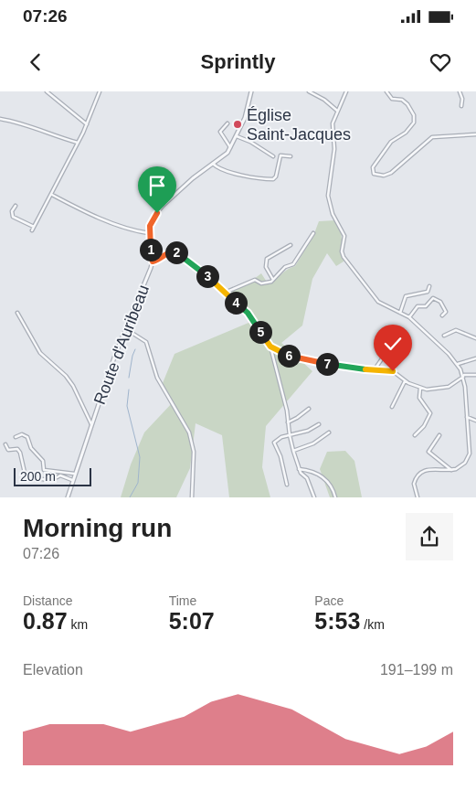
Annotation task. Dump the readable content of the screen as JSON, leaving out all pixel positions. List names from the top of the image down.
{
  "streets": {
    "street": ["Route d'Auribeau"]
  },
  "places": ["Église Saint-Jacques"],
  "scale_bar": "200 m",
  "page": {
    "status": "07:26",
    "header": "Sprintly",
    "pins": [
      "1",
      "2",
      "3",
      "4",
      "5",
      "6",
      "7"
    ],
    "scale": "200 m",
    "heading": ["Morning run", "07:26"],
    "stats": [
      ["Distance", "0.87 km"],
      ["Time", "5:07"],
      ["Pace", "5:53 /km"]
    ],
    "chart": ["Elevation", "191–199 m"]
  }
}
